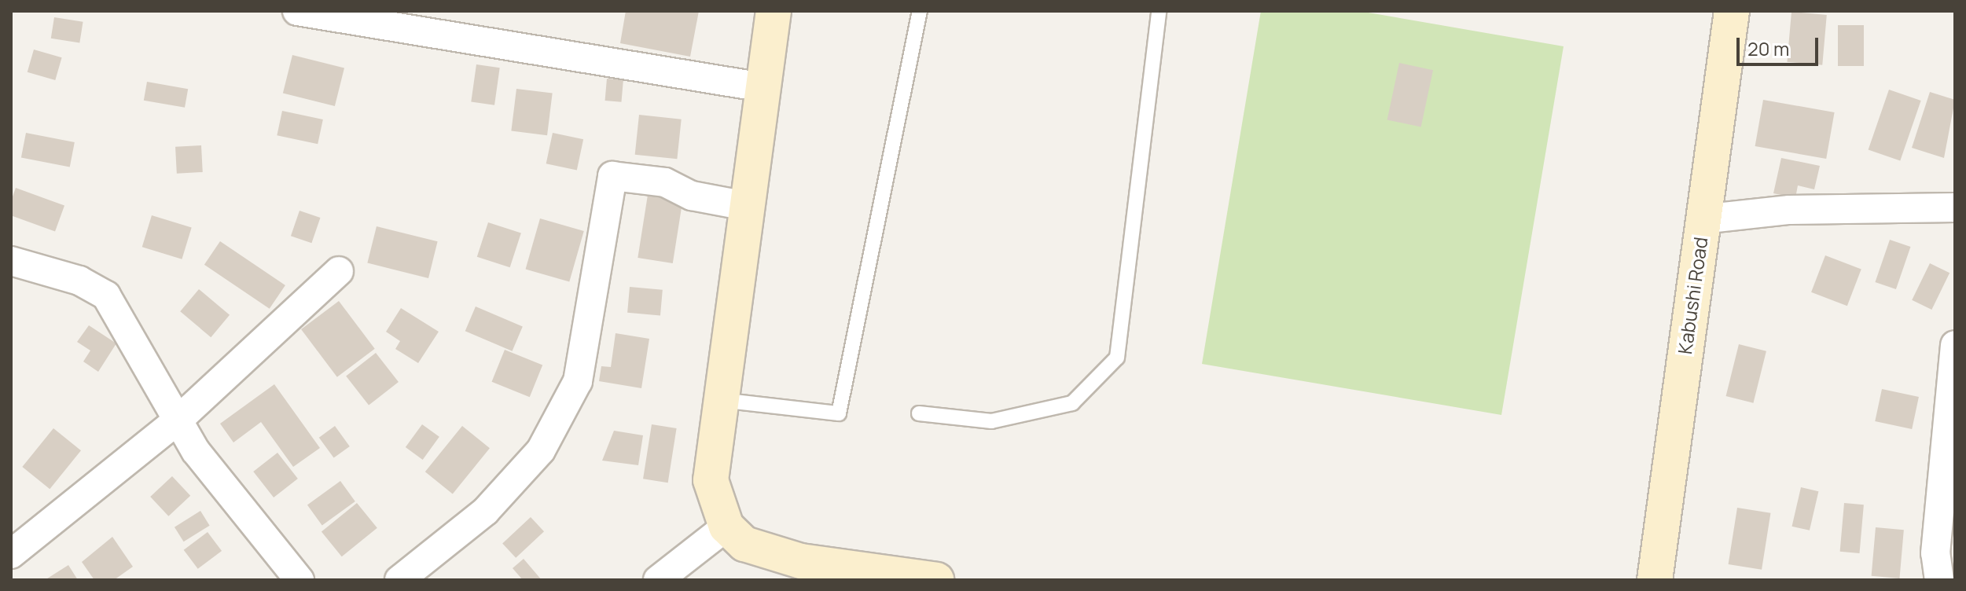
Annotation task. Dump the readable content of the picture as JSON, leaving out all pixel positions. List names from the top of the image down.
{
  "streets": {
    "main road": ["Kabushi Road"]
  },
  "scale_bar": "20 m"
}
